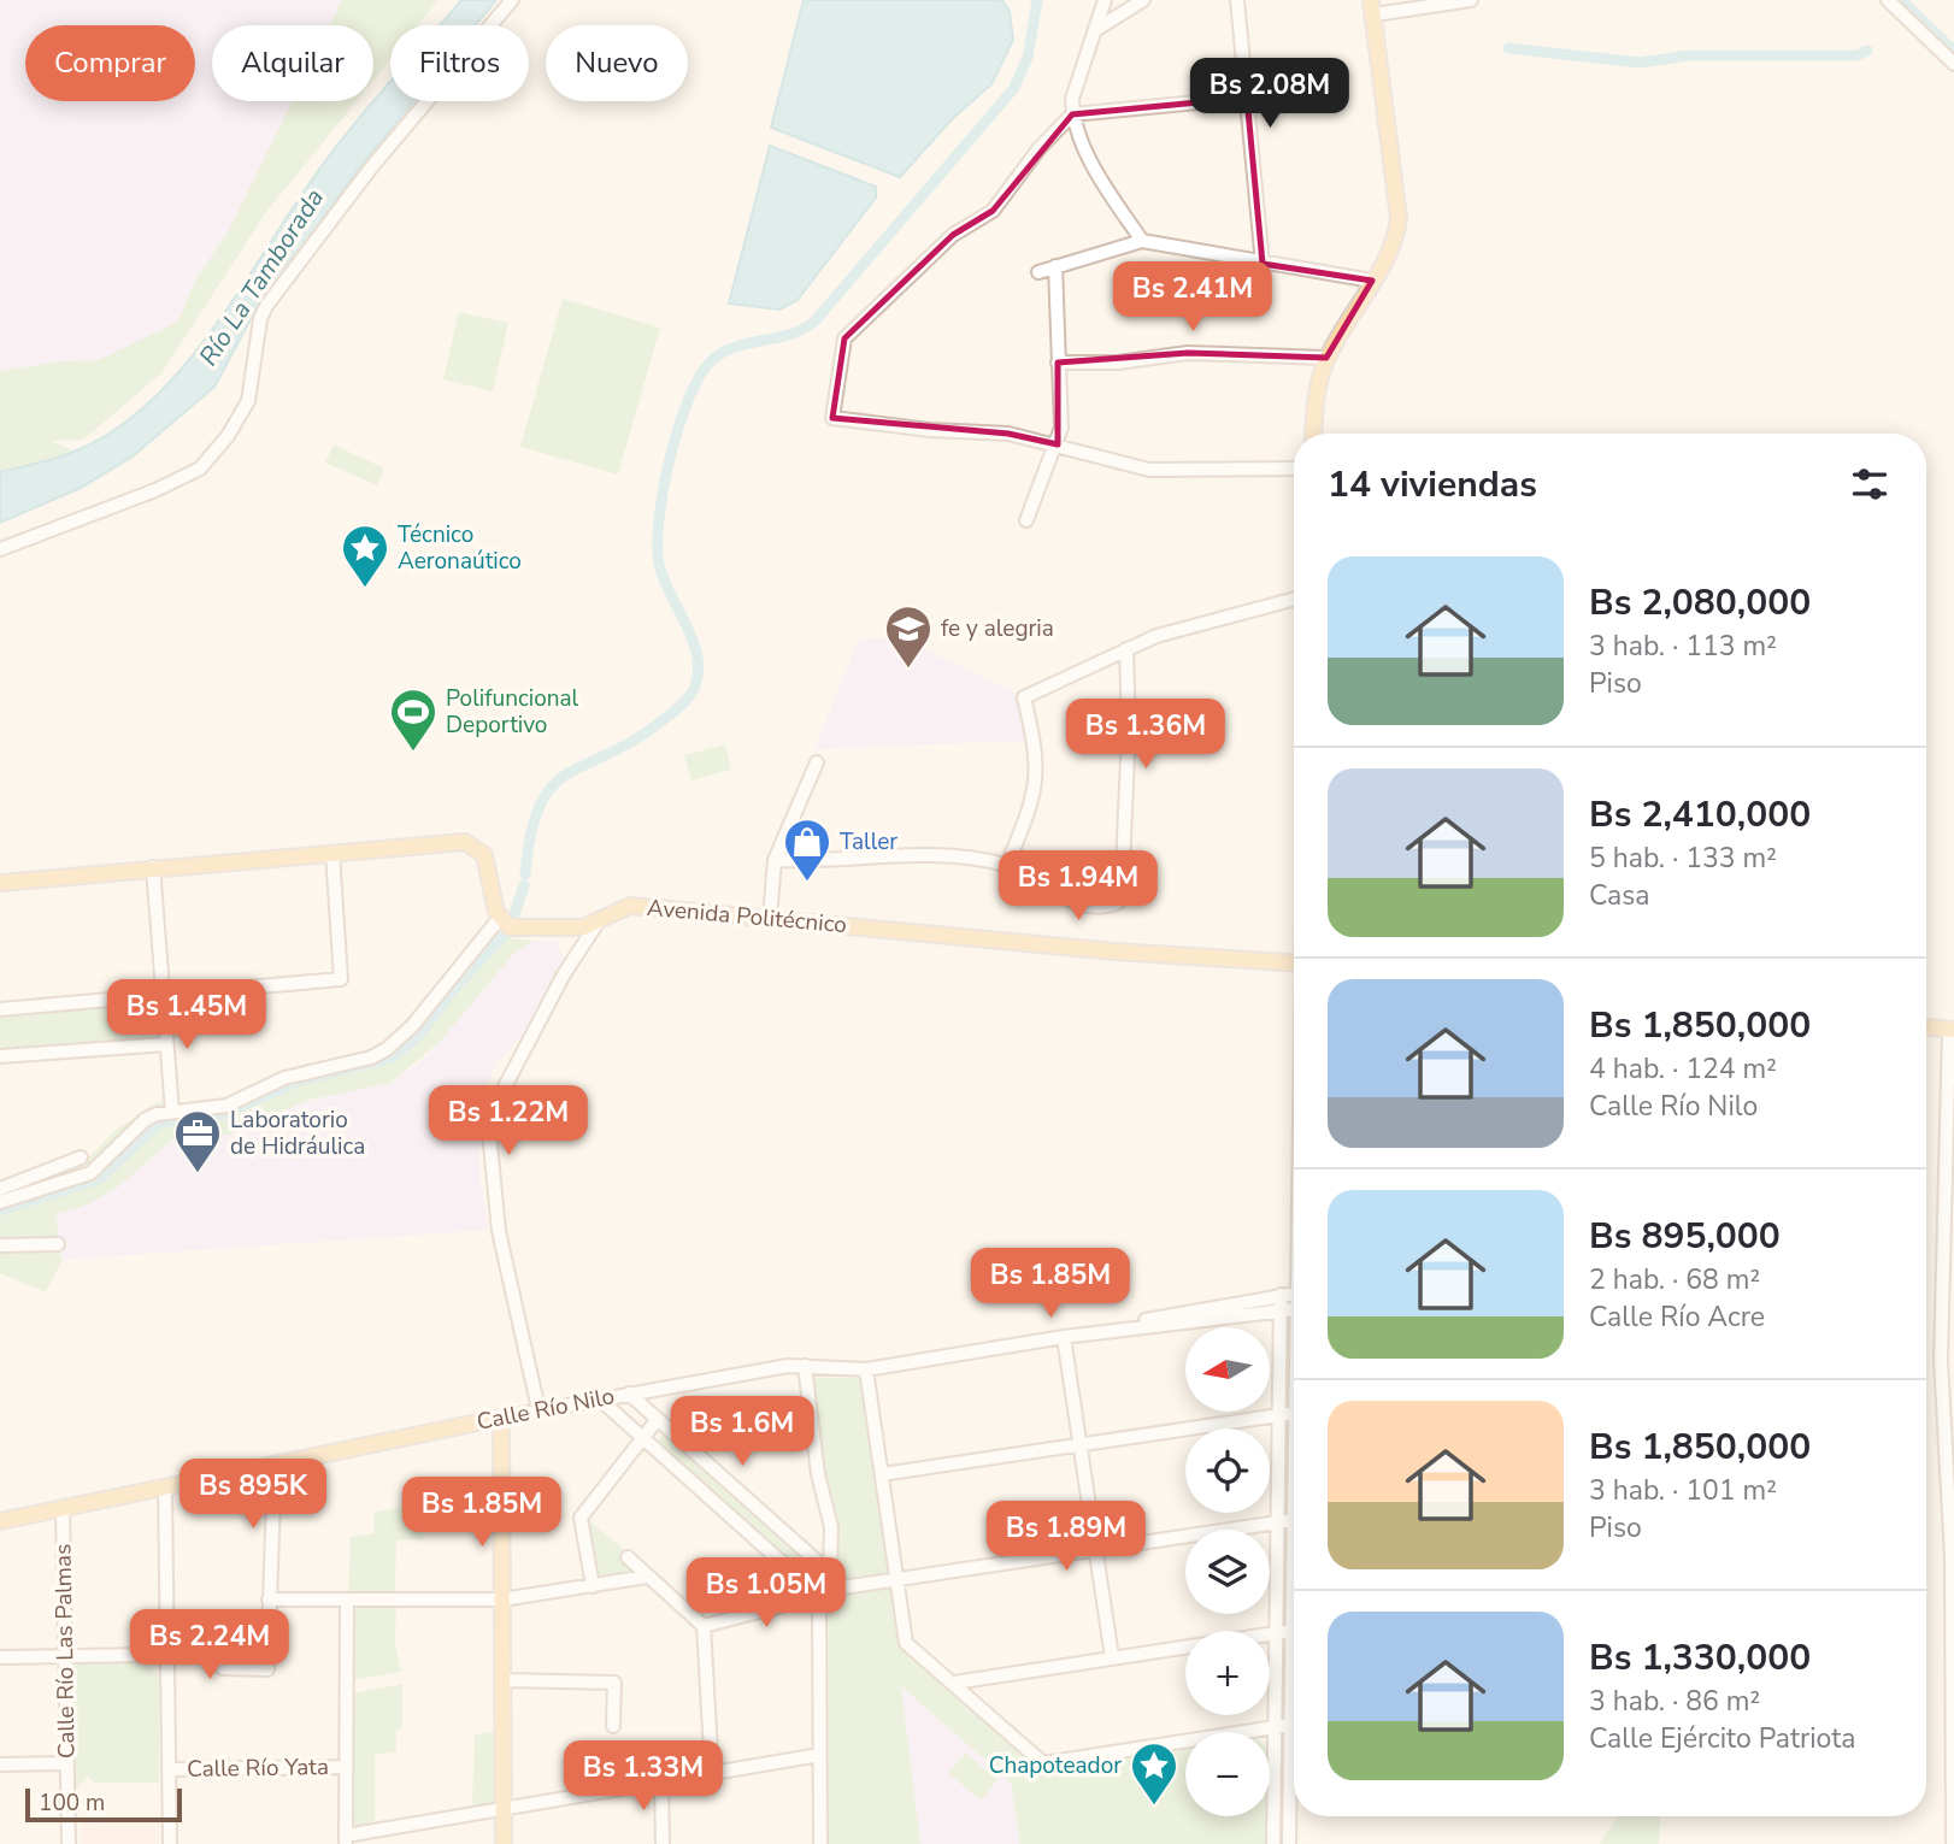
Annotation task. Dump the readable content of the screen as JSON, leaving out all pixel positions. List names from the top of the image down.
{
  "streets": {
    "main road": ["Avenida Politécnico", "Calle Río Nilo"],
    "street": ["Calle Río Las Palmas", "Calle Río Yata"]
  },
  "crossings": [
    ["Calle Río Nilo", "Calle Río Las Palmas"]
  ],
  "water": ["Río La Tamborada"],
  "places": {
    "place": ["Técnico Aeronaútico", "Chapoteador"],
    "school or university": ["fe y alegria"],
    "sports": ["Polifuncional Deportivo"],
    "shop": ["Taller"],
    "office": ["Laboratorio de Hidráulica"]
  },
  "scale_bar": "100 m",
  "north": "left",
  "page": {
    "chip": [
      "Comprar",
      "Alquilar",
      "Filtros",
      "Nuevo"
    ],
    "price": [
      "Bs 2.08M",
      "Bs 2.41M",
      "Bs 1.36M",
      "Bs 1.94M",
      "Bs 1.45M",
      "Bs 1.22M",
      "Bs 1.85M",
      "Bs 1.6M",
      "Bs 895K",
      "Bs 1.85M",
      "Bs 1.89M",
      "Bs 1.05M",
      "Bs 2.24M",
      "Bs 1.33M"
    ],
    "heading": "14 viviendas",
    "list": [
      {
        "name": "Bs 2,080,000",
        "note": "3 hab. · 113 m² · Piso"
      },
      {
        "name": "Bs 2,410,000",
        "note": "5 hab. · 133 m² · Casa"
      },
      {
        "name": "Bs 1,850,000",
        "note": "4 hab. · 124 m² · Calle Río Nilo"
      },
      {
        "name": "Bs 895,000",
        "note": "2 hab. · 68 m² · Calle Río Acre"
      },
      {
        "name": "Bs 1,850,000",
        "note": "3 hab. · 101 m² · Piso"
      },
      {
        "name": "Bs 1,330,000",
        "note": "3 hab. · 86 m² · Calle Ejército Patriota"
      }
    ],
    "map_buttons": ["+", "−"],
    "scale": "100 m"
  }
}
